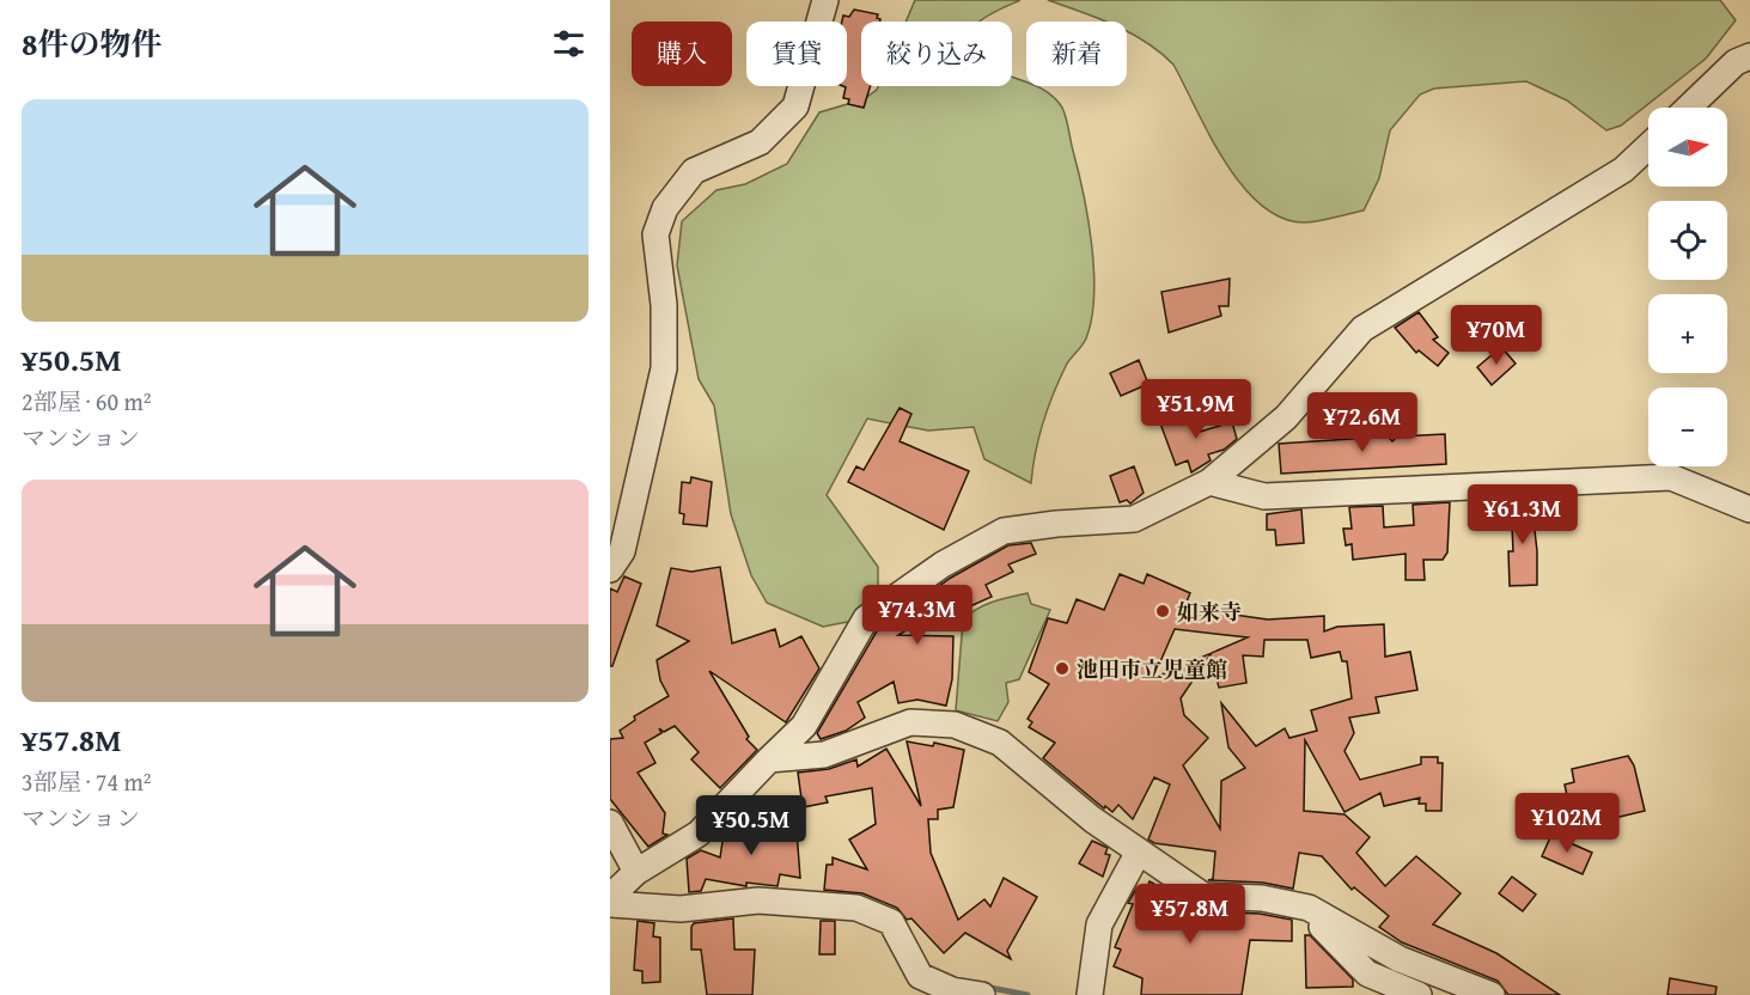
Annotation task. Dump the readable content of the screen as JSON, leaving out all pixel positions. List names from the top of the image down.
{
  "places": ["如来寺", "池田市立児童館"],
  "north": "right",
  "page": {
    "heading": "8件の物件",
    "chip": [
      "購入",
      "賃貸",
      "絞り込み",
      "新着"
    ],
    "list": [
      {
        "name": "¥50.5M",
        "note": "2部屋 · 60 m² · マンション"
      },
      {
        "name": "¥57.8M",
        "note": "3部屋 · 74 m² · マンション"
      }
    ],
    "map_buttons": ["+", "−"],
    "price": [
      "¥70M",
      "¥51.9M",
      "¥72.6M",
      "¥61.3M",
      "¥74.3M",
      "¥102M",
      "¥50.5M",
      "¥57.8M"
    ]
  }
}
